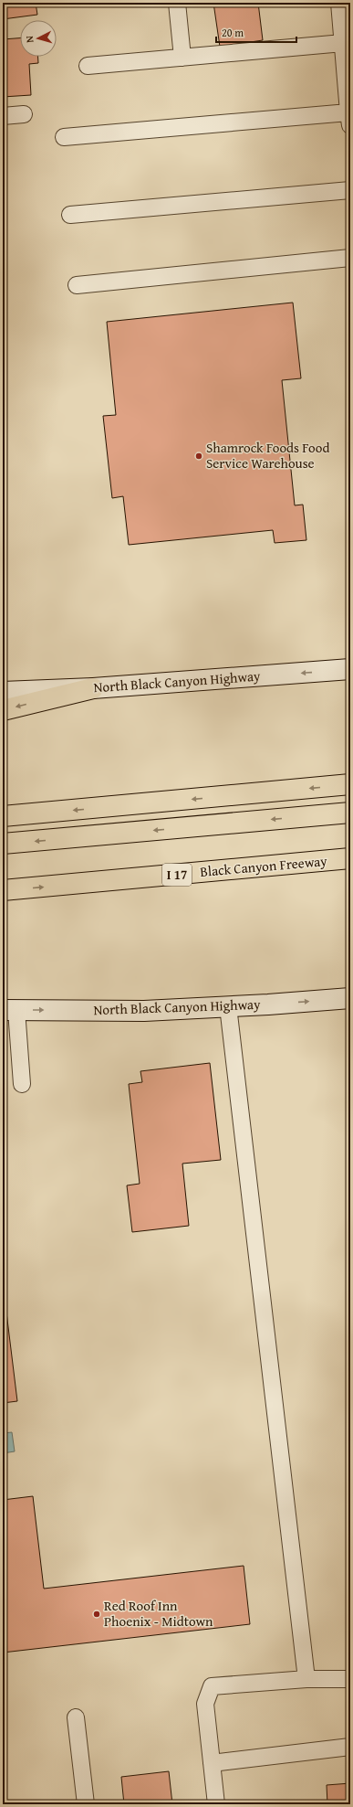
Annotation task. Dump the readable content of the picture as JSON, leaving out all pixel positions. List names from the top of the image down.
{
  "streets": {
    "highway": ["Black Canyon Freeway", "I 17"],
    "main road": ["North Black Canyon Highway"]
  },
  "places": ["Shamrock Foods Food Service Warehouse", "Red Roof Inn Phoenix - Midtown"],
  "scale_bar": "20 m",
  "north": "left"
}
